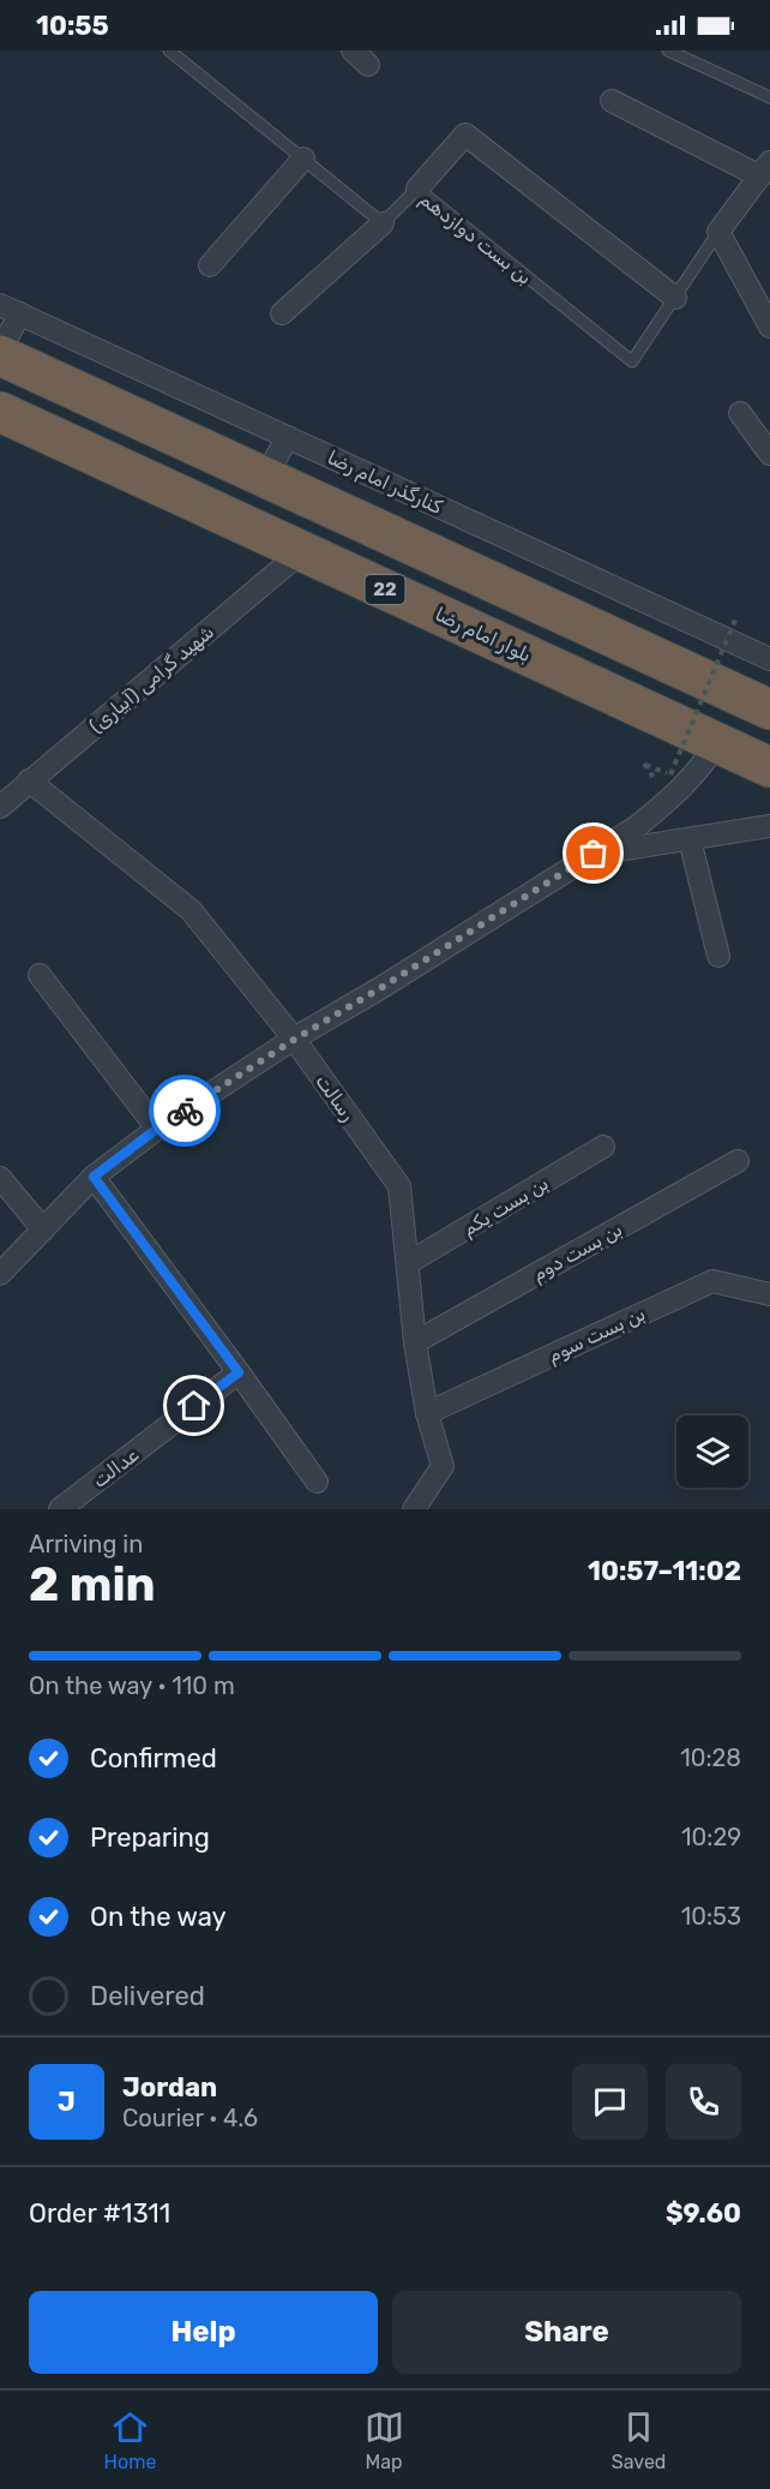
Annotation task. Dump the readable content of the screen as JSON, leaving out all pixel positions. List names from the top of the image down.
{
  "streets": {
    "highway": ["22", "بلوار امام رضا"],
    "street": [
      "کنارگذر امام رضا",
      "شهید گرامی (آبیاری)",
      "رسالت",
      "بن بست یکم",
      "بن بست دوم",
      "بن بست سوم",
      "عدالت"
    ],
    "lane": ["بن بست دوازدهم"]
  },
  "crossings": [
    ["بلوار امام رضا", "شهید گرامی (آبیاری)"],
    ["شهید گرامی (آبیاری)", "رسالت"],
    ["رسالت", "بن بست یکم"],
    ["رسالت", "بن بست دوم"],
    ["رسالت", "بن بست سوم"]
  ],
  "page": {
    "status": "10:55",
    "heading": ["2 min", "Arriving in", "10:57–11:02"],
    "panel": [
      "Jordan",
      "Courier · 4.6",
      "Order #1311",
      "$9.60"
    ],
    "bar": "On the way · 110 m",
    "list": [
      ["Confirmed", "10:28"],
      ["Preparing", "10:29"],
      ["On the way", "10:53"],
      "Delivered"
    ],
    "round": "J",
    "buttons": ["Help", "Share"],
    "tabs": ["Home", "Map", "Saved"]
  }
}
